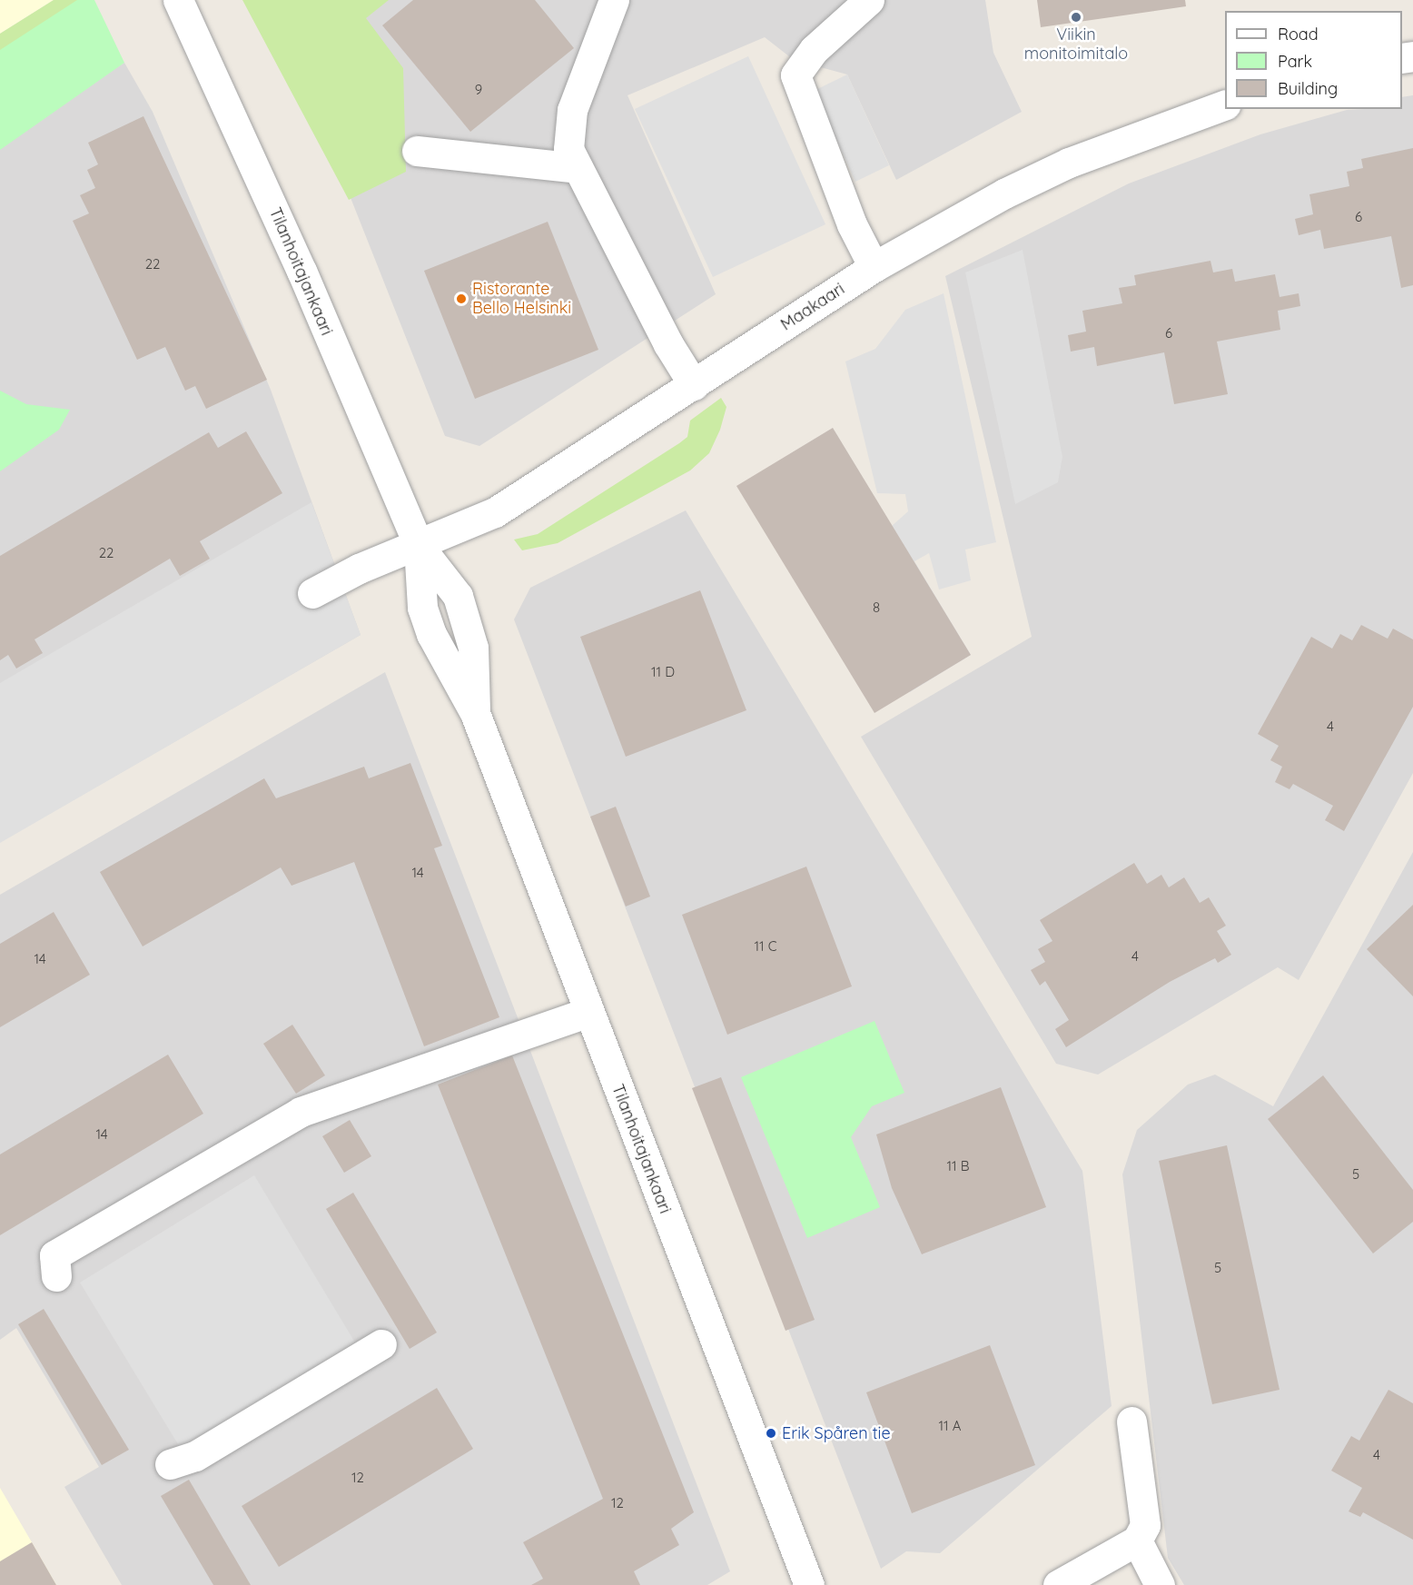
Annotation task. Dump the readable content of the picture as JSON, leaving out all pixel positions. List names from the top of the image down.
{
  "streets": {
    "street": ["Tilanhoitajankaari", "Maakaari"]
  },
  "crossings": [
    ["Tilanhoitajankaari", "Maakaari"]
  ],
  "places": ["Viikin monitoimitalo", "Ristorante Bello Helsinki", "Erik Spåren tie"],
  "house_numbers": [
    "9",
    "6",
    "22",
    "6",
    "22",
    "8",
    "11 D",
    "4",
    "14",
    "11 C",
    "4",
    "14",
    "14",
    "11 B",
    "5",
    "5",
    "11 A",
    "4",
    "12",
    "12"
  ],
  "legend": ["Road", "Park", "Building"]
}
